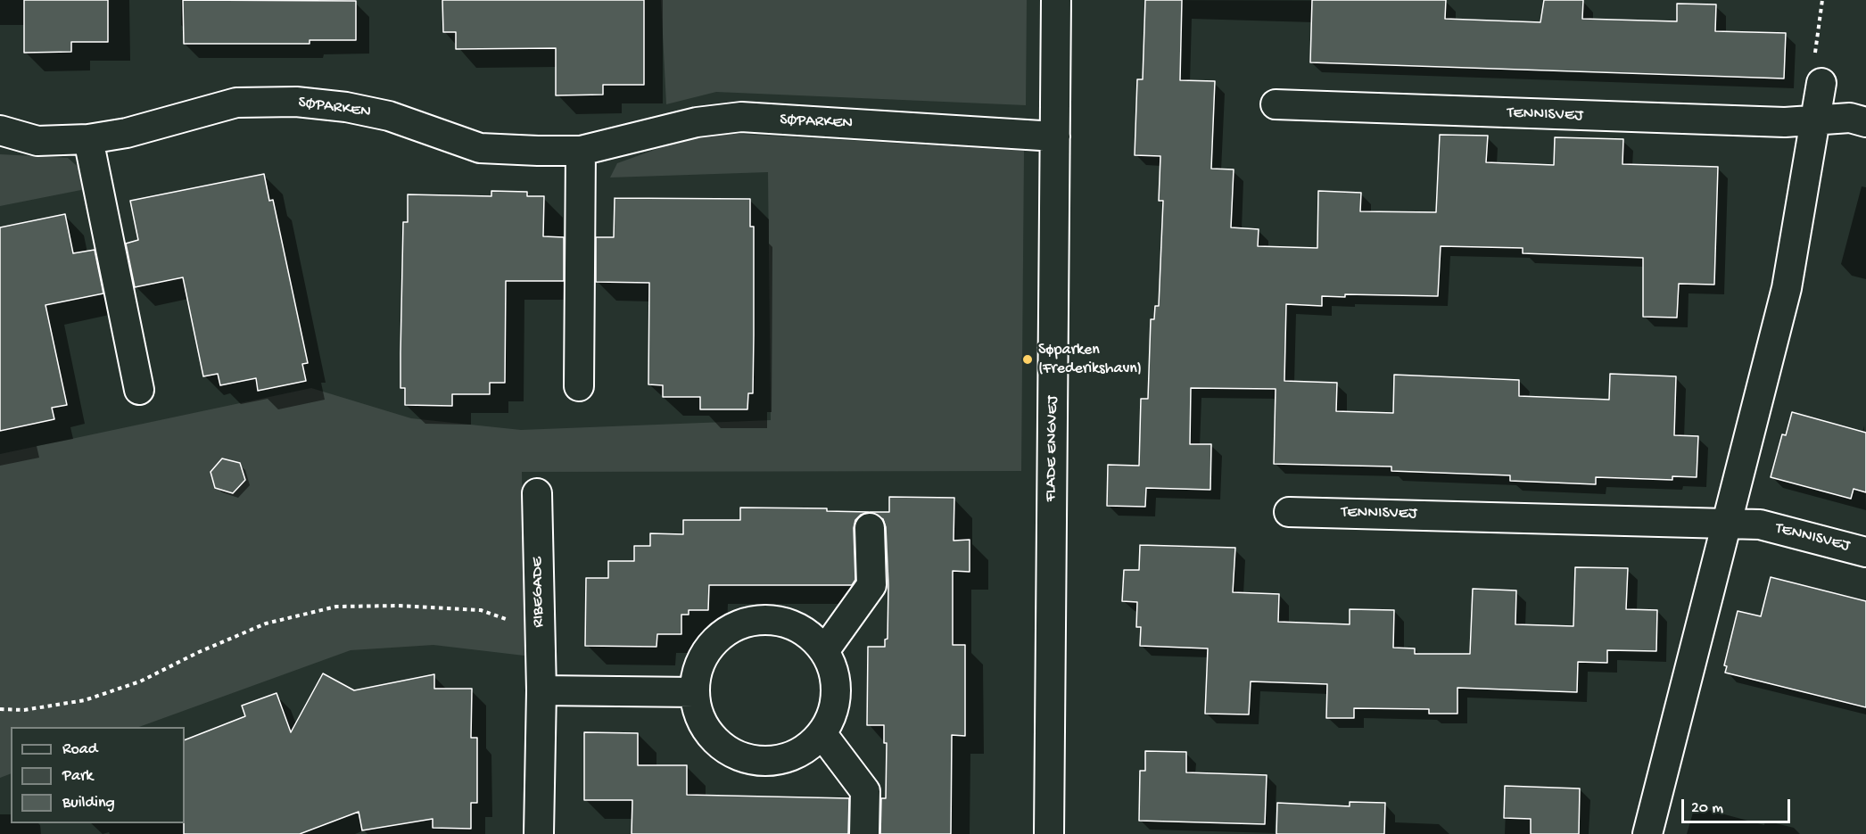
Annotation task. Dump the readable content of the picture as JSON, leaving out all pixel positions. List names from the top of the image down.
{
  "streets": {
    "street": [
      "SØPARKEN",
      "TENNISVEJ",
      "FLADE ENGVEJ",
      "RIBEGADE"
    ]
  },
  "crossings": [
    ["SØPARKEN", "FLADE ENGVEJ"]
  ],
  "places": ["Søparken (Frederikshavn)"],
  "legend": ["Road", "Park", "Building"],
  "scale_bar": "20 m"
}
